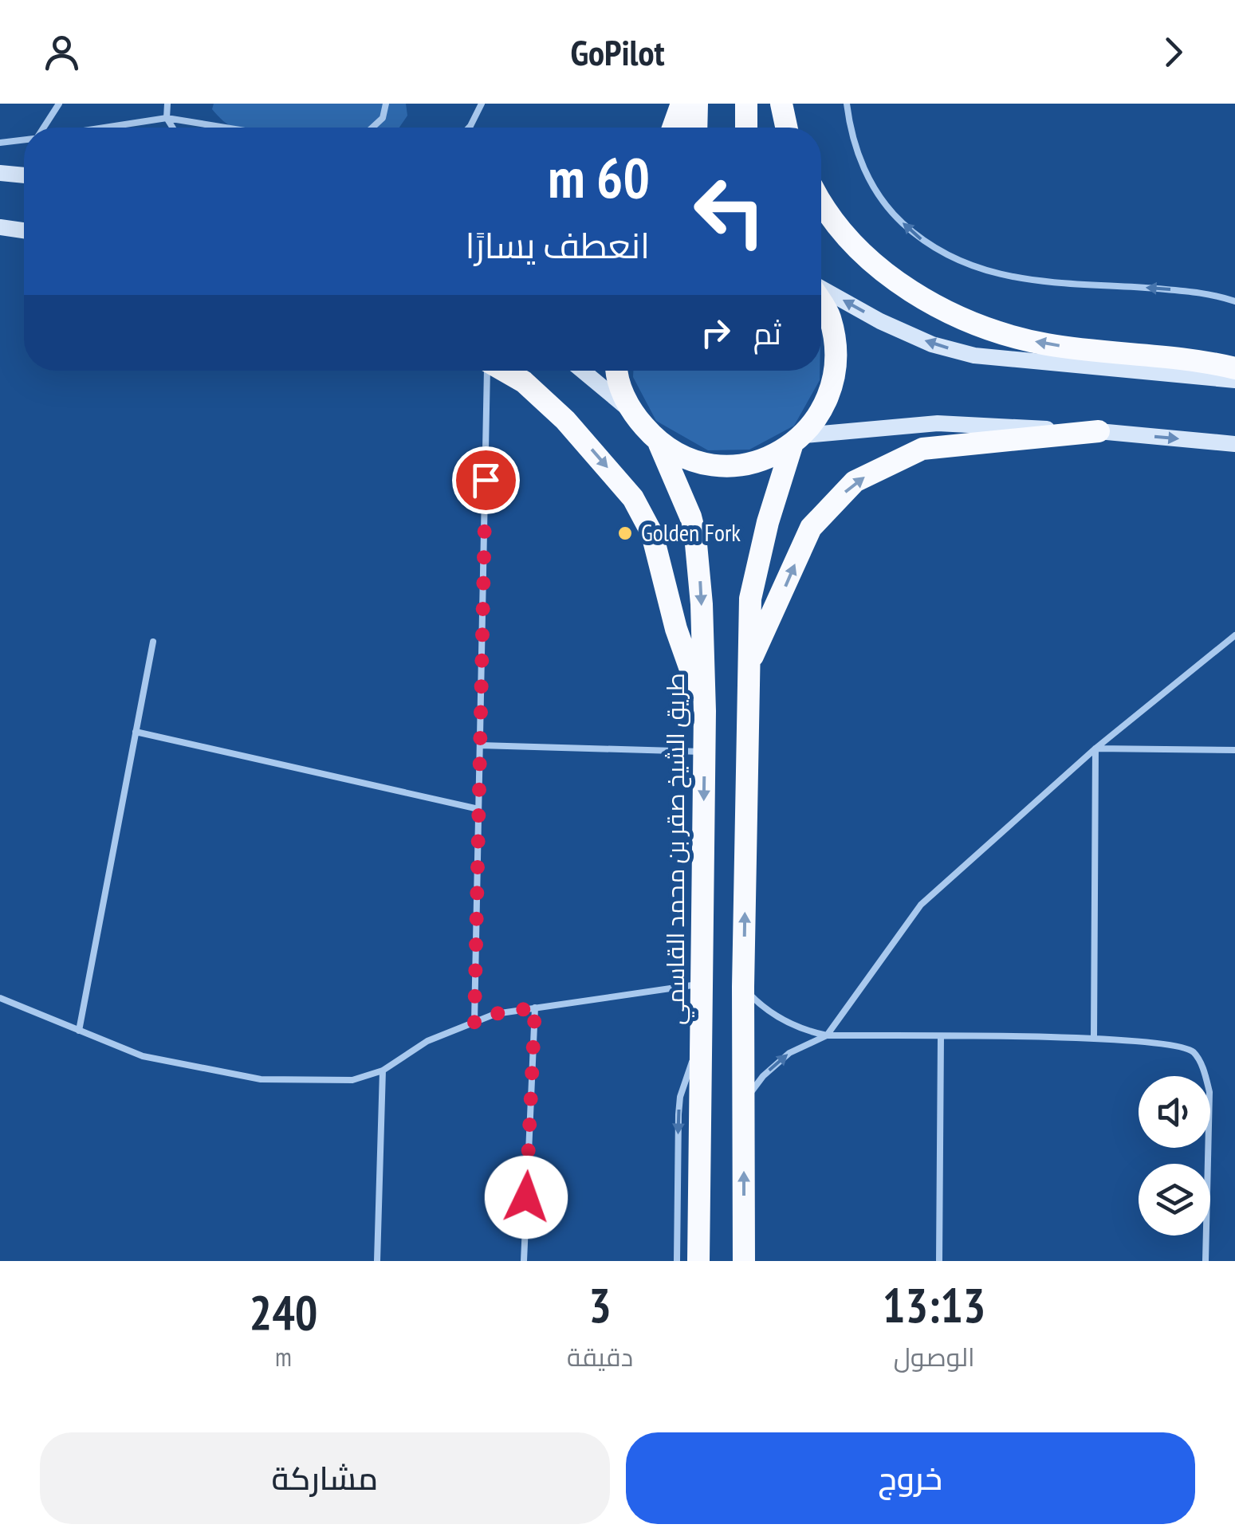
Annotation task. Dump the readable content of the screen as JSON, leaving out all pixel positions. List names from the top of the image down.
{
  "streets": {
    "highway": ["طريق الشيخ صقر بن محمد القاسمي"]
  },
  "places": ["Golden Fork"],
  "page": {
    "header": "GoPilot",
    "turn": ["60 m", "انعطف يسارًا"],
    "then": "ثم",
    "eta": [
      "13:13",
      "الوصول",
      "3",
      "دقيقة",
      "240",
      "m"
    ],
    "buttons": ["خروج", "مشاركة"]
  }
}
